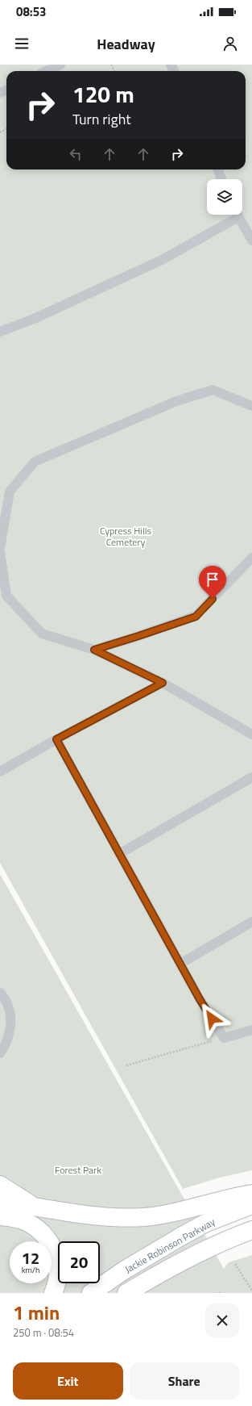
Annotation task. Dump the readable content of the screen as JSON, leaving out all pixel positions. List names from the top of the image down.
{
  "streets": {
    "highway": ["Jackie Robinson Parkway"]
  },
  "parks": ["Cypress Hills Cemetery", "Forest Park"],
  "page": {
    "status": "08:53",
    "header": "Headway",
    "turn": ["120 m", "Turn right"],
    "speed": "12 km/h",
    "limit": "20",
    "heading": ["1 min", "250 m · 08:54"],
    "buttons": ["Exit", "Share"]
  }
}
